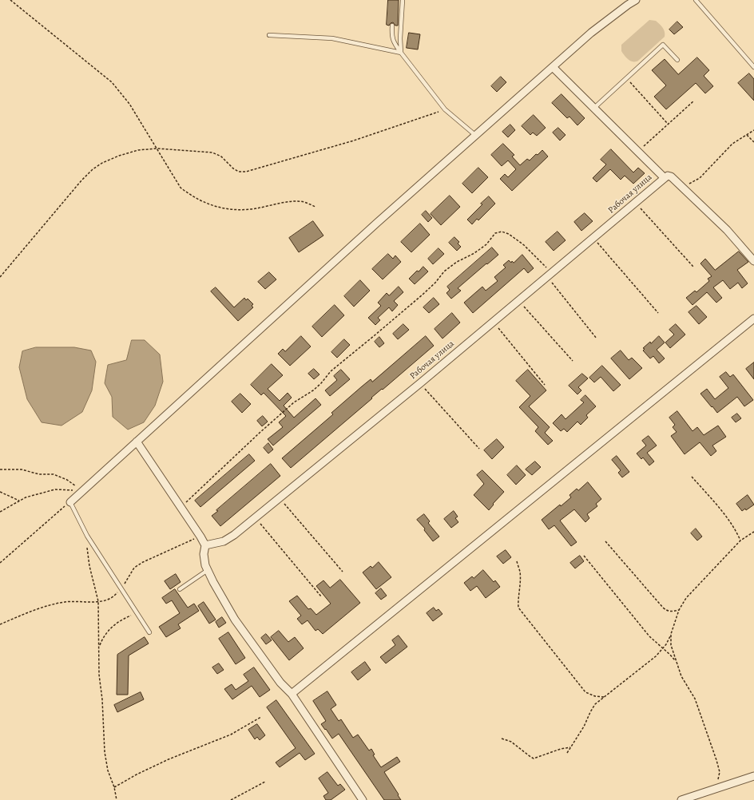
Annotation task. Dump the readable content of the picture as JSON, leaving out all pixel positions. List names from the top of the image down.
{
  "streets": {
    "street": ["Рабочая улица"]
  }
}
